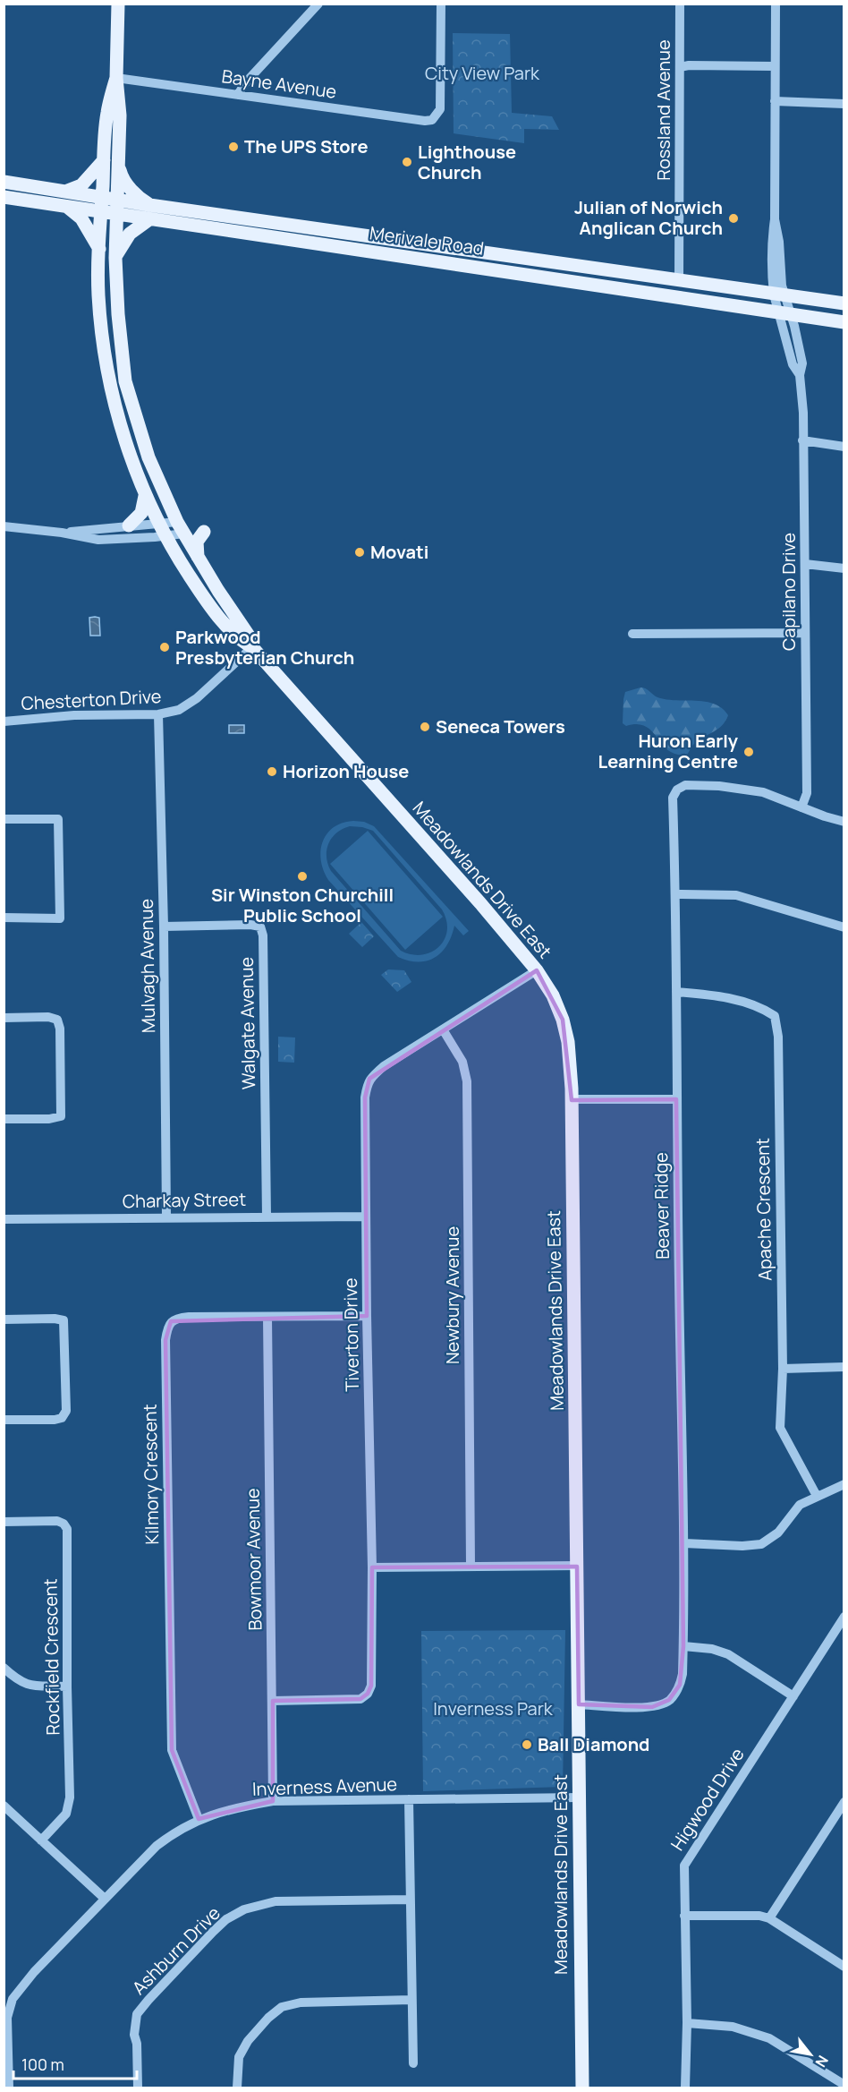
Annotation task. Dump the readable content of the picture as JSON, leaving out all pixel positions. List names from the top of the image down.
{
  "streets": {
    "main road": ["Merivale Road", "Meadowlands Drive East"],
    "street": [
      "Bayne Avenue",
      "Rossland Avenue",
      "Capilano Drive",
      "Chesterton Drive",
      "Mulvagh Avenue",
      "Walgate Avenue",
      "Charkay Street",
      "Beaver Ridge",
      "Apache Crescent",
      "Newbury Avenue",
      "Tiverton Drive",
      "Kilmory Crescent",
      "Bowmoor Avenue",
      "Rockfield Crescent",
      "Inverness Avenue",
      "Higwood Drive",
      "Ashburn Drive"
    ]
  },
  "crossings": [
    ["Bayne Avenue", "Meadowlands Drive East"],
    ["Rossland Avenue", "Merivale Road"],
    ["Merivale Road", "Capilano Drive"],
    ["Merivale Road", "Meadowlands Drive East"],
    ["Capilano Drive", "Beaver Ridge"],
    ["Chesterton Drive", "Meadowlands Drive East"],
    ["Chesterton Drive", "Mulvagh Avenue"],
    ["Meadowlands Drive East", "Beaver Ridge"],
    ["Meadowlands Drive East", "Tiverton Drive"],
    ["Meadowlands Drive East", "Inverness Avenue"],
    ["Mulvagh Avenue", "Walgate Avenue"],
    ["Mulvagh Avenue", "Charkay Street"],
    ["Walgate Avenue", "Charkay Street"],
    ["Charkay Street", "Tiverton Drive"],
    ["Beaver Ridge", "Apache Crescent"],
    ["Newbury Avenue", "Tiverton Drive"],
    ["Tiverton Drive", "Kilmory Crescent"],
    ["Tiverton Drive", "Bowmoor Avenue"],
    ["Kilmory Crescent", "Bowmoor Avenue"],
    ["Kilmory Crescent", "Inverness Avenue"],
    ["Bowmoor Avenue", "Inverness Avenue"]
  ],
  "parks": ["City View Park", "Inverness Park"],
  "places": [
    "The UPS Store",
    "Lighthouse Church",
    "Julian of Norwich Anglican Church",
    "Movati",
    "Parkwood Presbyterian Church",
    "Seneca Towers",
    "Huron Early Learning Centre",
    "Horizon House",
    "Sir Winston Churchill Public School",
    "Ball Diamond"
  ],
  "scale_bar": "100 m",
  "north": "bottom right"
}
